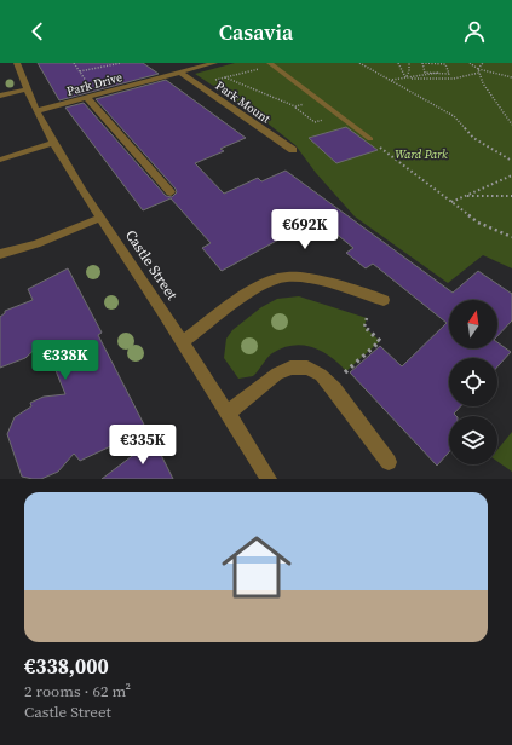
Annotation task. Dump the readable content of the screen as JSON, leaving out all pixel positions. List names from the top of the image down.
{
  "streets": {
    "street": ["Park Drive", "Park Mount", "Castle Street"]
  },
  "crossings": [
    ["Park Drive", "Park Mount"],
    ["Park Drive", "Castle Street"]
  ],
  "parks": ["Ward Park"],
  "north": "top",
  "page": {
    "header": "Casavia",
    "price": ["€692K", "€338K", "€335K"],
    "list": [
      {
        "name": "€338,000",
        "note": "2 rooms · 62 m² · Castle Street"
      }
    ]
  }
}
